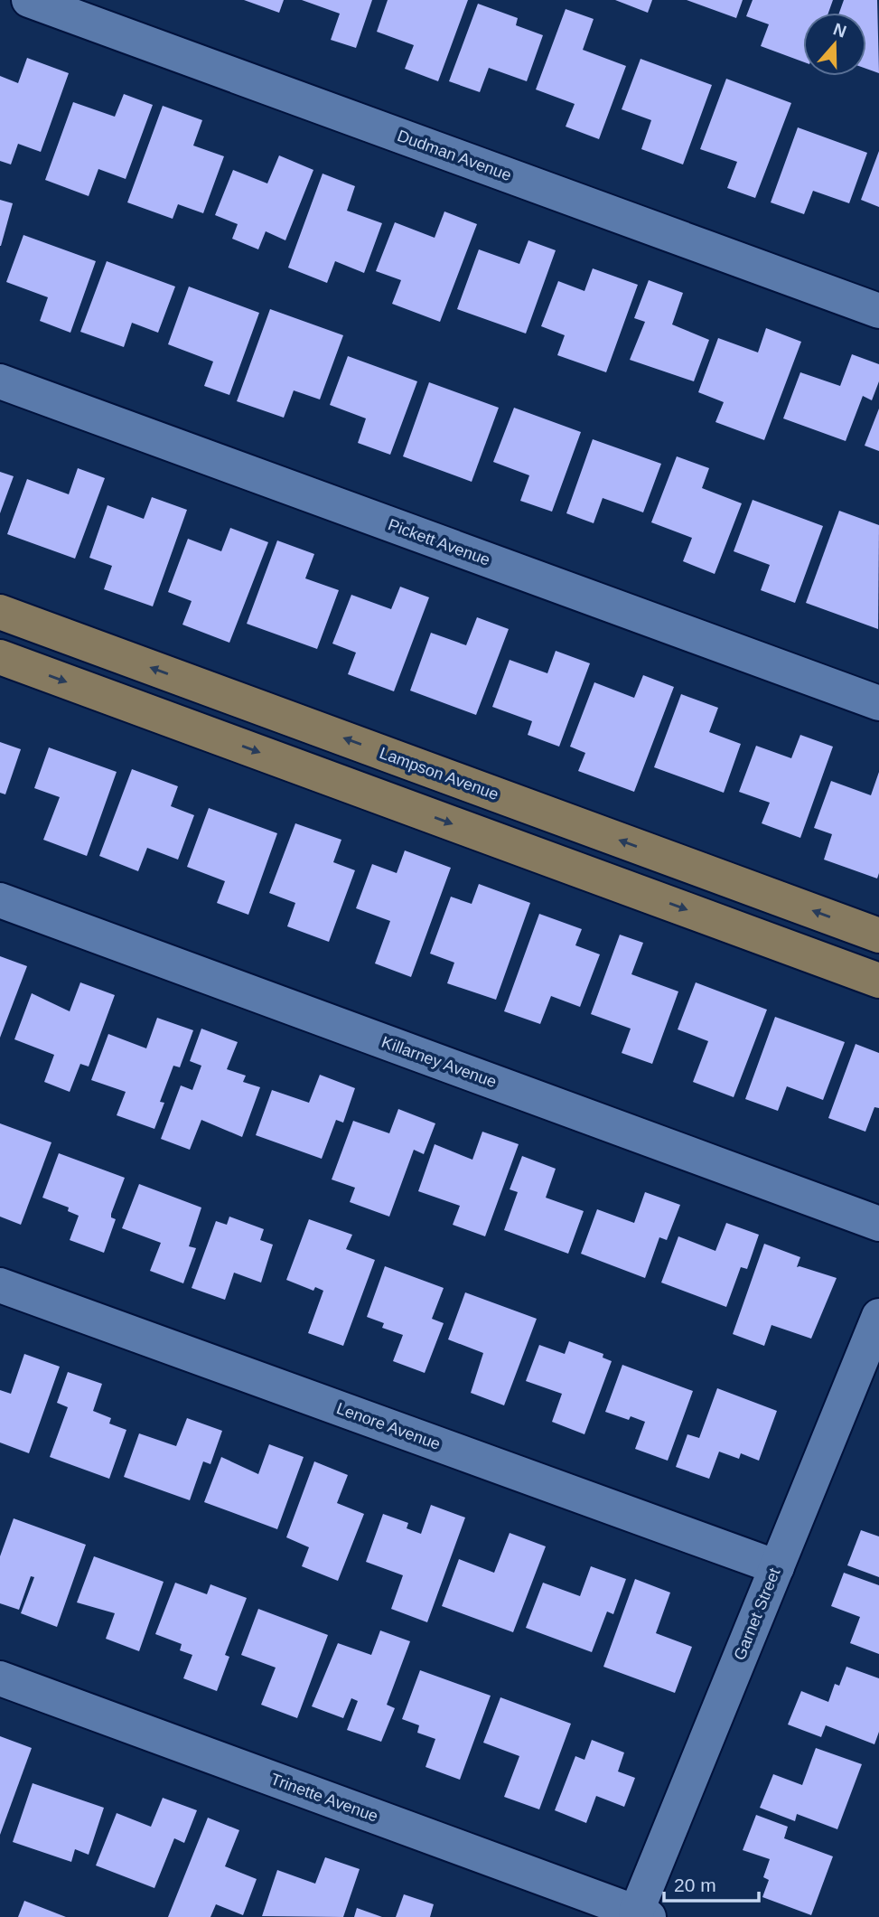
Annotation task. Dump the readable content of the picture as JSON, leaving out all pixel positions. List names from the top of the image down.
{
  "streets": {
    "main road": ["Lampson Avenue"],
    "street": [
      "Dudman Avenue",
      "Pickett Avenue",
      "Killarney Avenue",
      "Lenore Avenue",
      "Garnet Street",
      "Trinette Avenue"
    ]
  },
  "crossings": [
    ["Lenore Avenue", "Garnet Street"],
    ["Garnet Street", "Trinette Avenue"]
  ],
  "scale_bar": "20 m",
  "north": "top"
}
